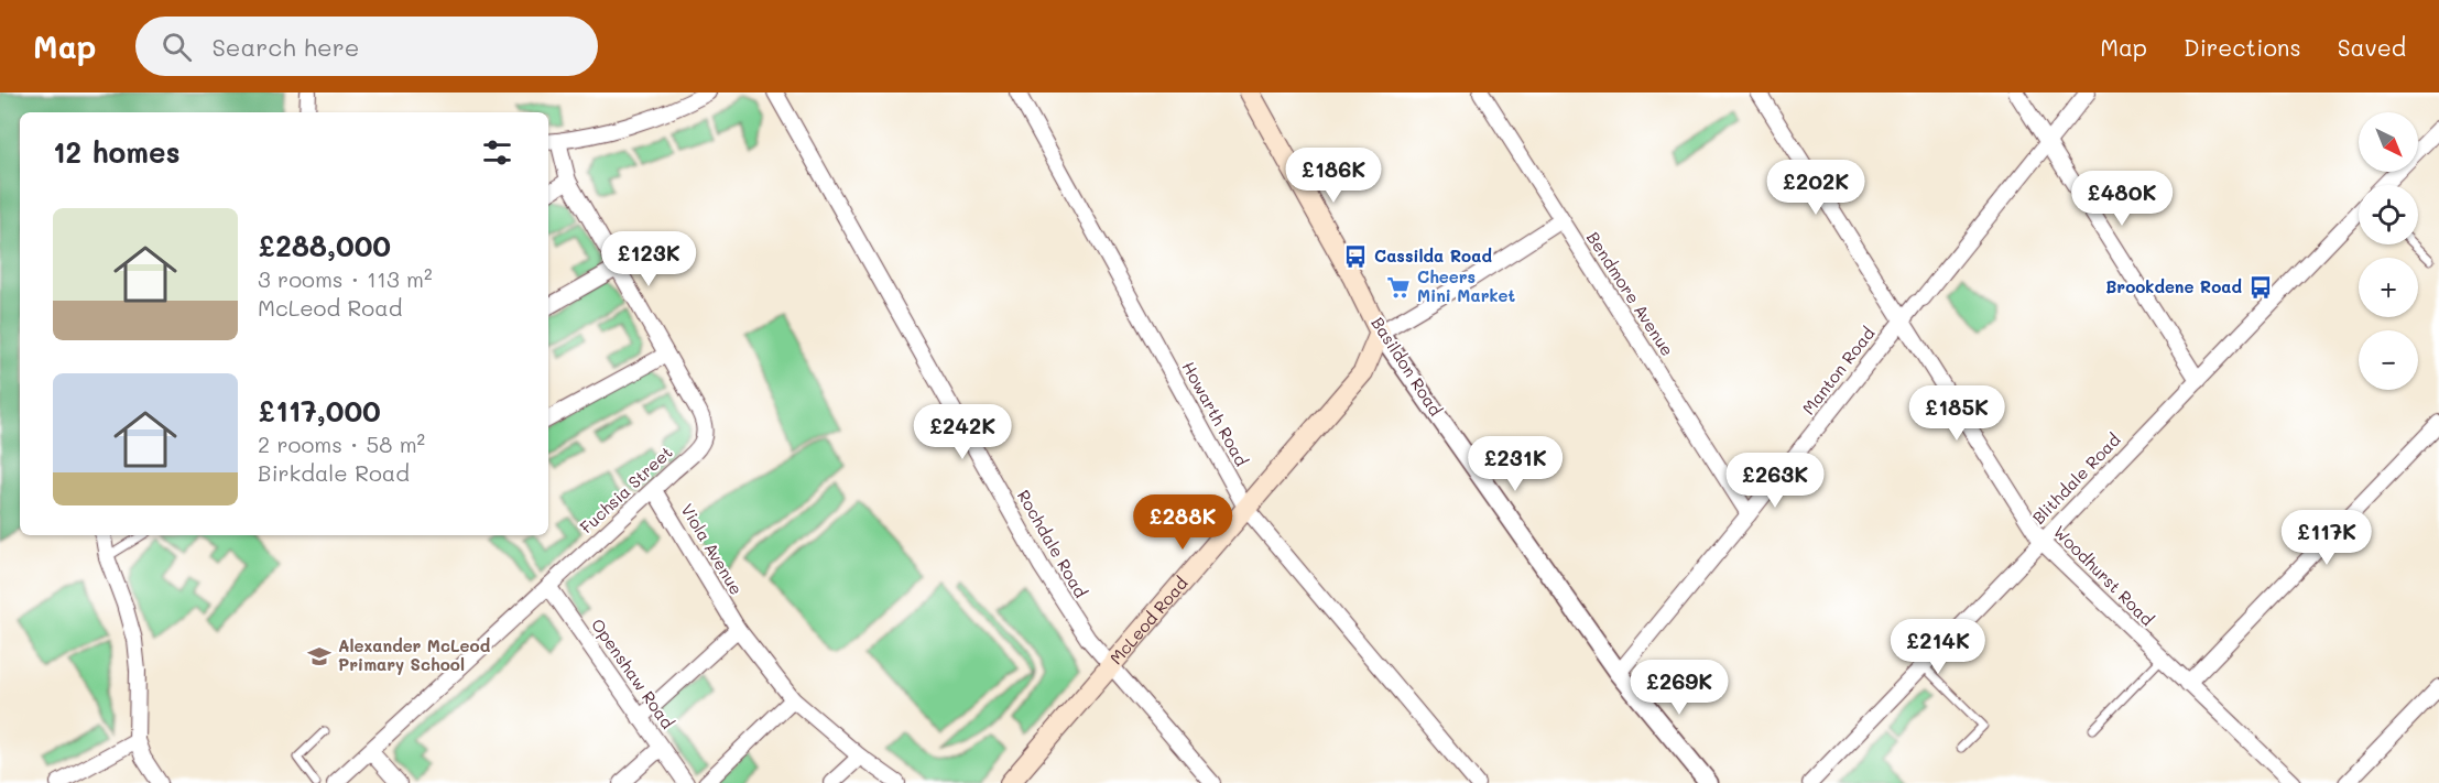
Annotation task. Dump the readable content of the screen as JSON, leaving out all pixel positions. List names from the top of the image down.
{
  "streets": {
    "main road": ["Basildon Road", "McLeod Road"],
    "street": [
      "Bendmore Avenue",
      "Manton Road",
      "Howarth Road",
      "Blithdale Road",
      "Fuchsia Street",
      "Rochdale Road",
      "Viola Avenue",
      "Woodhurst Road",
      "Openshaw Road"
    ]
  },
  "crossings": [
    ["Bendmore Avenue", "Manton Road"],
    ["Basildon Road", "Manton Road"],
    ["Basildon Road", "McLeod Road"],
    ["Manton Road", "Woodhurst Road"],
    ["Howarth Road", "McLeod Road"],
    ["Blithdale Road", "Woodhurst Road"],
    ["Fuchsia Street", "Viola Avenue"],
    ["Fuchsia Street", "Openshaw Road"],
    ["Rochdale Road", "McLeod Road"]
  ],
  "places": {
    "bus stop": ["Cassilda Road", "Brookdene Road"],
    "supermarket": ["Cheers Mini Market"],
    "school or university": ["Alexander McLeod Primary School"]
  },
  "north": "bottom right",
  "page": {
    "header": "Map",
    "search": "Search here",
    "nav": ["Map", "Directions", "Saved"],
    "map_buttons": ["+", "−"],
    "heading": "12 homes",
    "price": [
      "£186K",
      "£202K",
      "£480K",
      "£123K",
      "£185K",
      "£242K",
      "£231K",
      "£263K",
      "£288K",
      "£117K",
      "£214K",
      "£269K"
    ],
    "list": [
      {
        "name": "£288,000",
        "note": "3 rooms · 113 m² · McLeod Road"
      },
      {
        "name": "£117,000",
        "note": "2 rooms · 58 m² · Birkdale Road"
      }
    ]
  }
}
